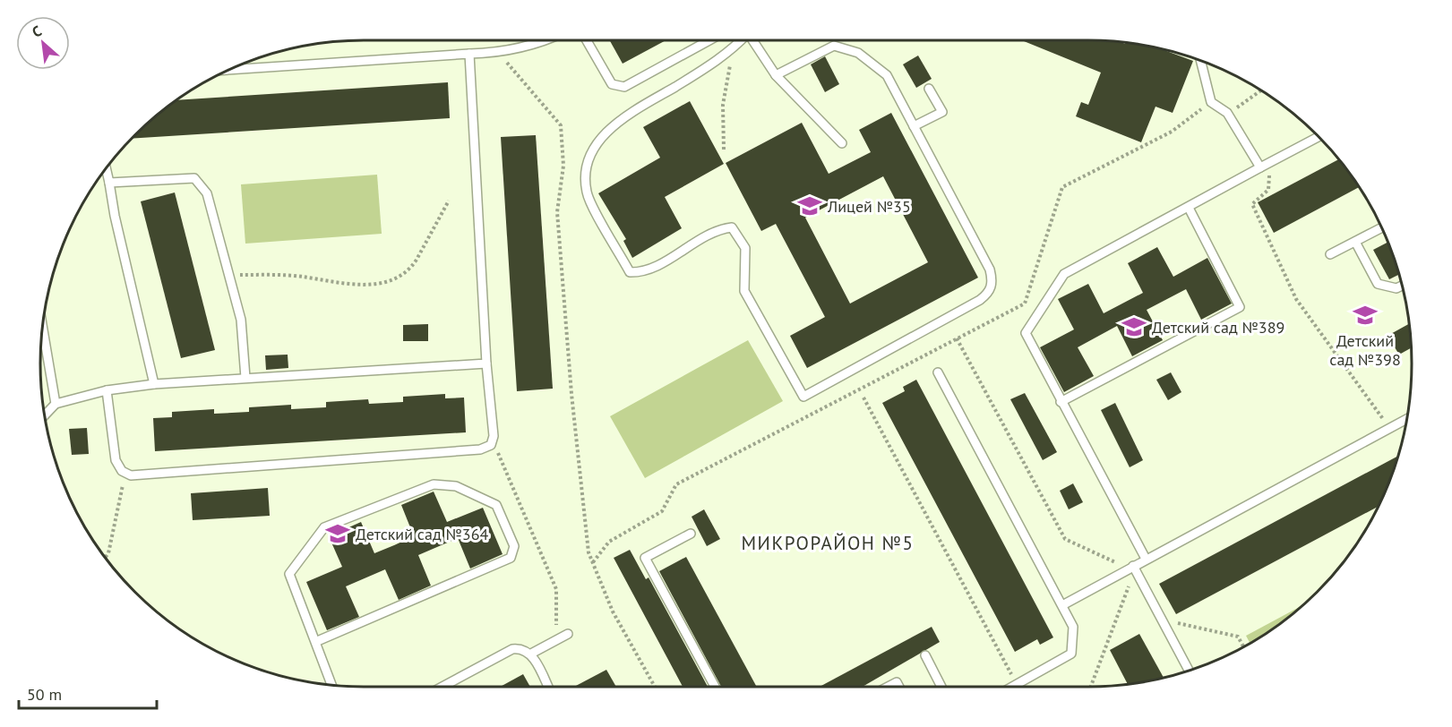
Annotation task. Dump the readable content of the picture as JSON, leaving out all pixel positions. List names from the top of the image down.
{
  "districts": ["МИКРОРАЙОН №5"],
  "places": {
    "school or university": [
      "Лицей №35",
      "Детский сад №398",
      "Детский сад №389",
      "Детский сад №364"
    ]
  },
  "scale_bar": "50 m",
  "north": "top left"
}
